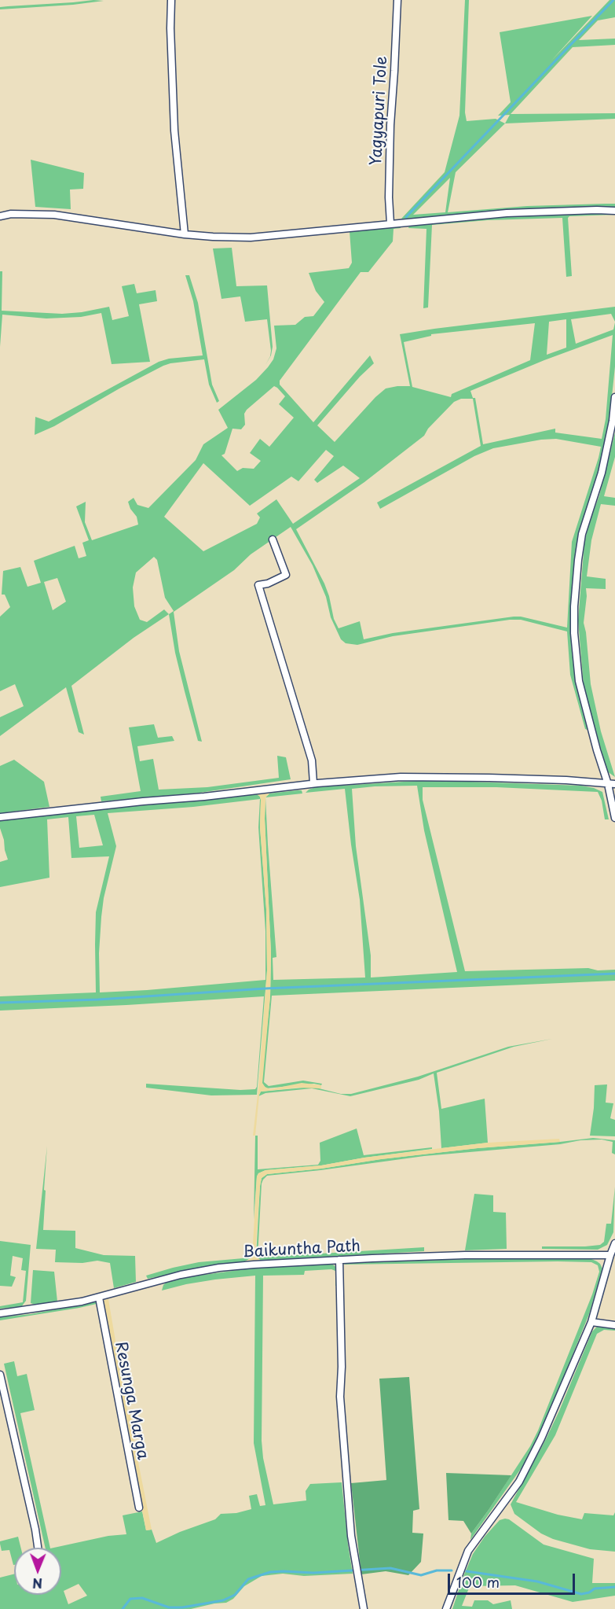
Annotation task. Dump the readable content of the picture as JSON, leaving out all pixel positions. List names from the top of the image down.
{
  "streets": {
    "street": ["Yagyapuri Tole", "Baikuntha Path", "Resunga Marga"]
  },
  "crossings": [
    ["Baikuntha Path", "Resunga Marga"]
  ],
  "scale_bar": "100 m",
  "north": "bottom"
}
